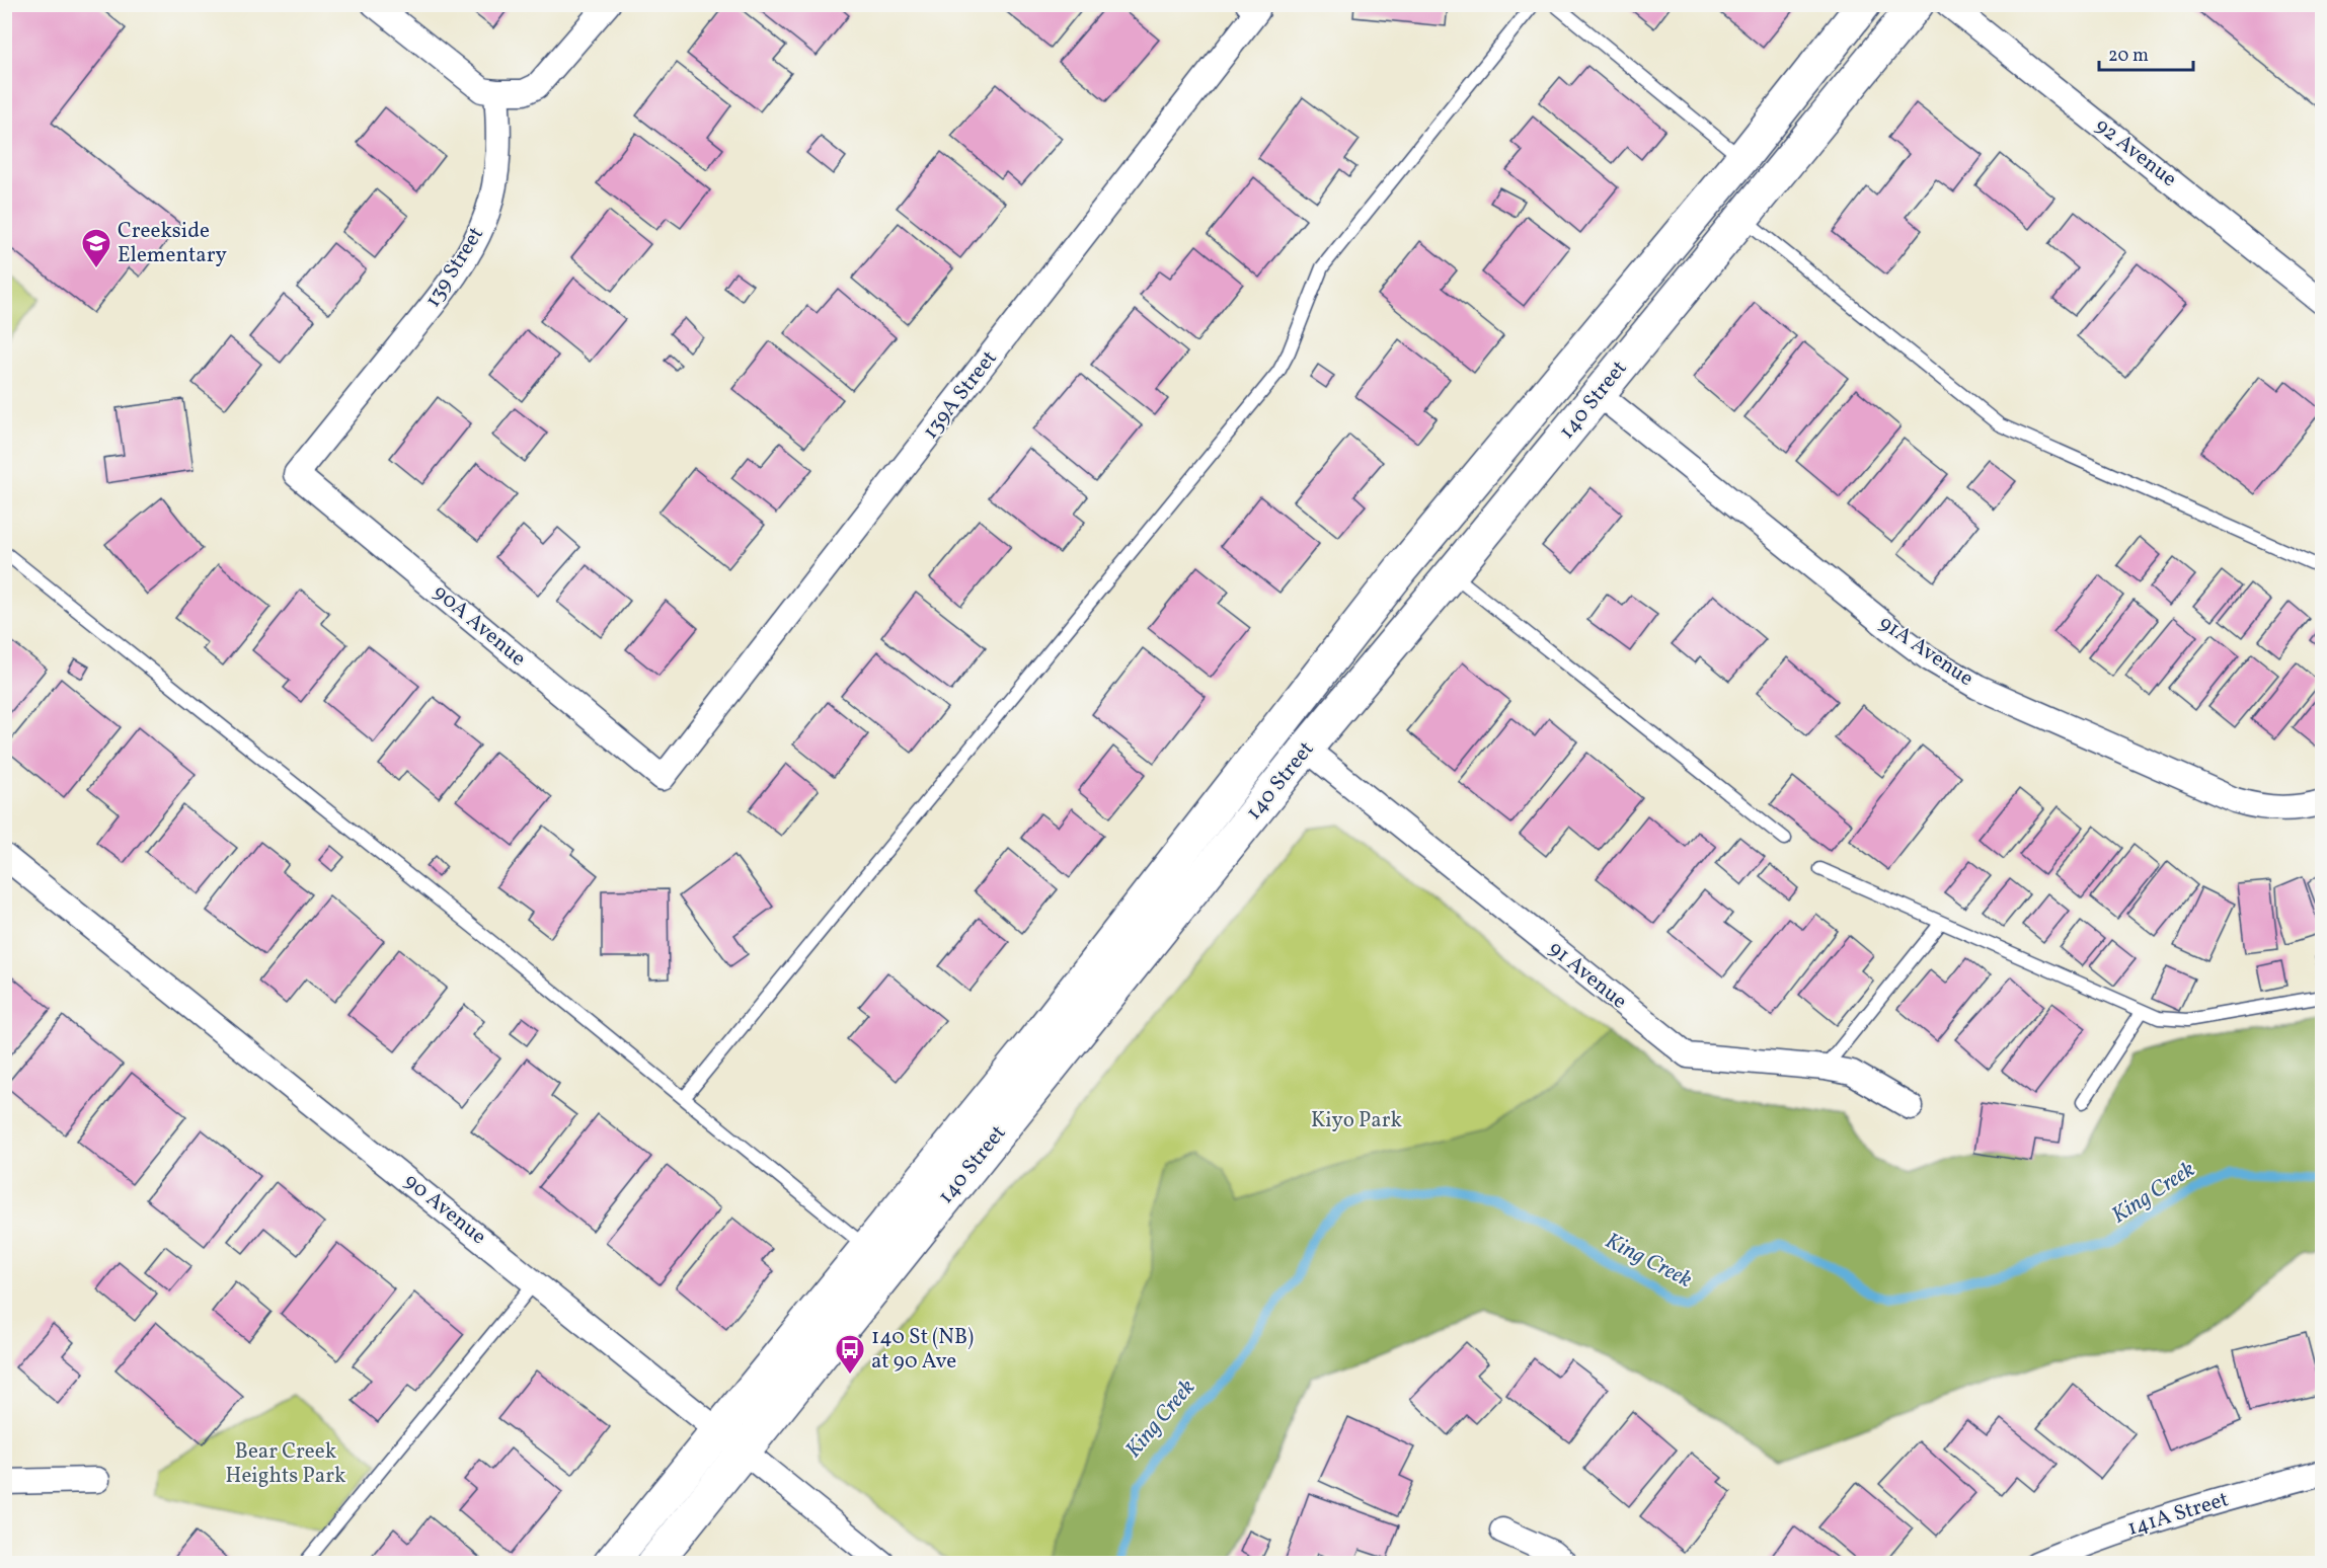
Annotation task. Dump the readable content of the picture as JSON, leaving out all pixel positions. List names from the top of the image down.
{
  "streets": {
    "main road": ["140 Street"],
    "street": [
      "92 Avenue",
      "139 Street",
      "139A Street",
      "90A Avenue",
      "91A Avenue",
      "91 Avenue",
      "90 Avenue",
      "141A Street"
    ]
  },
  "crossings": [
    ["139 Street", "90A Avenue"],
    ["139A Street", "90A Avenue"],
    ["140 Street", "91A Avenue"],
    ["140 Street", "91 Avenue"],
    ["140 Street", "90 Avenue"]
  ],
  "water": ["King Creek"],
  "parks": ["Kiyo Park", "Bear Creek Heights Park"],
  "places": {
    "school or university": ["Creekside Elementary"],
    "bus stop": ["140 St (NB) at 90 Ave"]
  },
  "scale_bar": "20 m"
}
